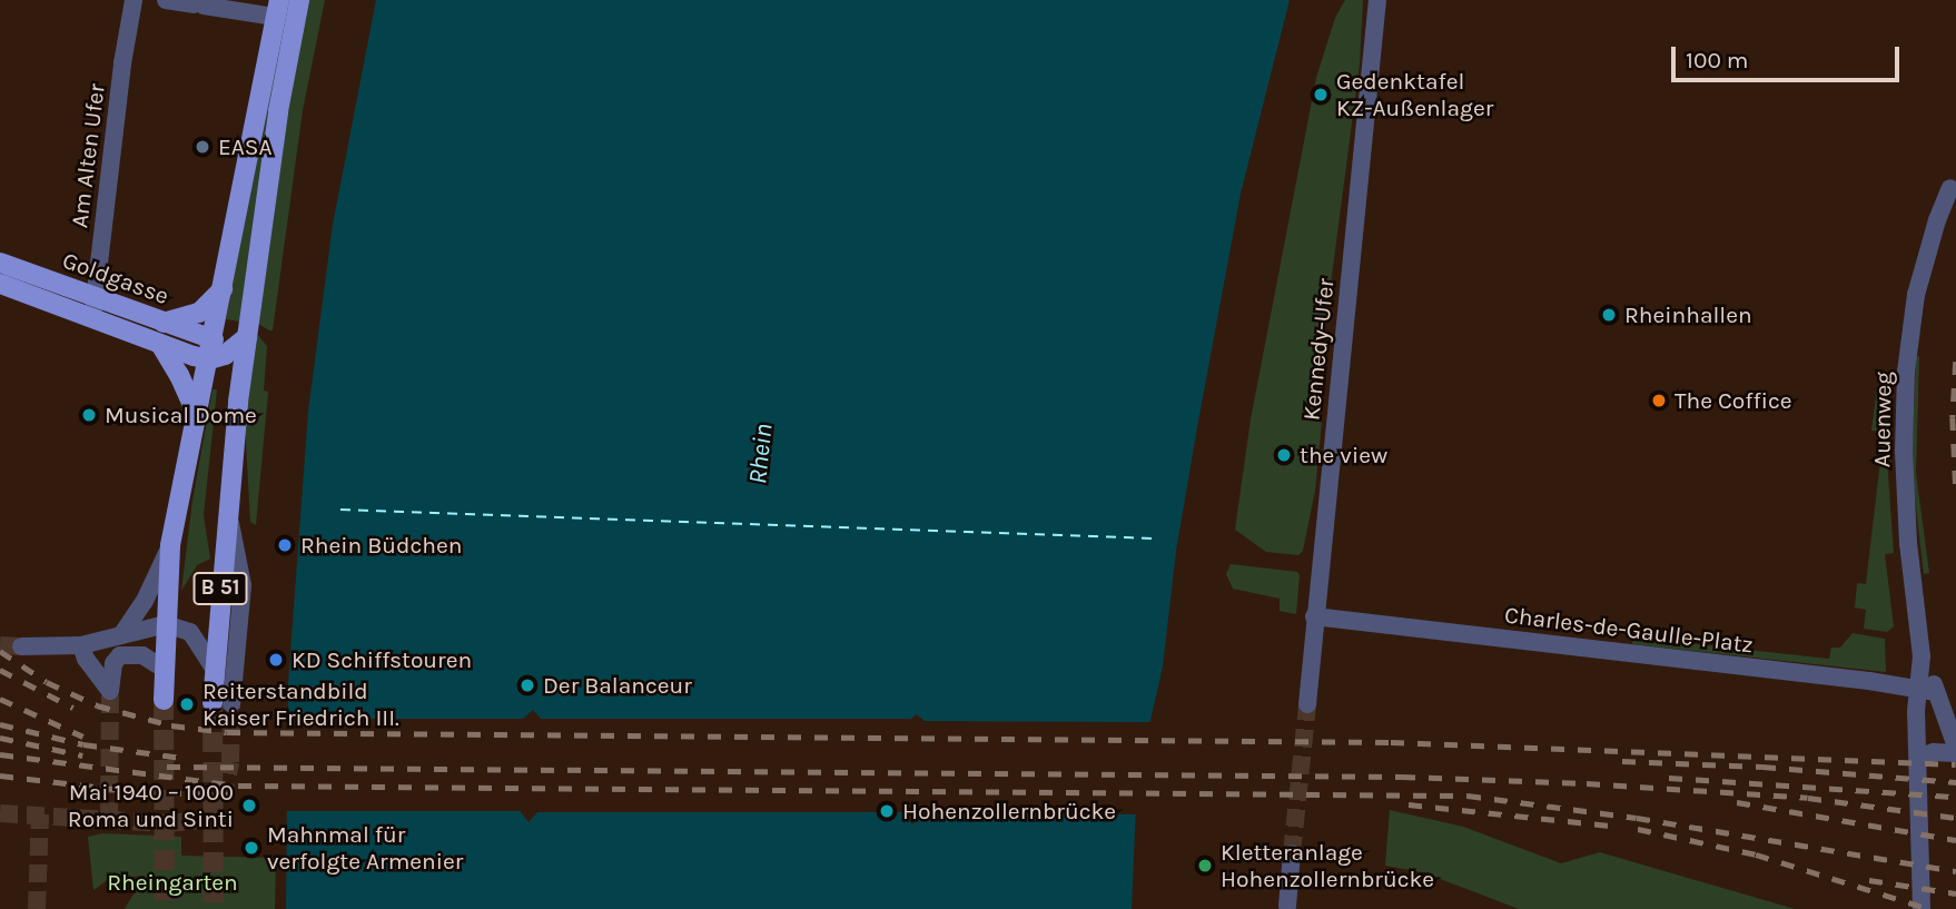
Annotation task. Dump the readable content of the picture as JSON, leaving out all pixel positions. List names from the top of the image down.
{
  "streets": {
    "main road": ["Goldgasse", "B 51"],
    "street": [
      "Am Alten Ufer",
      "Kennedy-Ufer",
      "Auenweg",
      "Charles-de-Gaulle-Platz"
    ]
  },
  "crossings": [
    ["Am Alten Ufer", "Goldgasse"],
    ["Goldgasse", "B 51"],
    ["Kennedy-Ufer", "Charles-de-Gaulle-Platz"],
    ["Auenweg", "Charles-de-Gaulle-Platz"]
  ],
  "water": ["Rhein"],
  "parks": ["Rheingarten"],
  "places": [
    "Gedenktafel KZ-Außenlager",
    "EASA",
    "Rheinhallen",
    "The Coffice",
    "Musical Dome",
    "the view",
    "Rhein Büdchen",
    "KD Schiffstouren",
    "Der Balanceur",
    "Reiterstandbild Kaiser Friedrich III.",
    "Mai 1940 – 1000 Roma und Sinti",
    "Hohenzollernbrücke",
    "Mahnmal für verfolgte Armenier",
    "Kletteranlage Hohenzollernbrücke"
  ],
  "scale_bar": "100 m"
}
